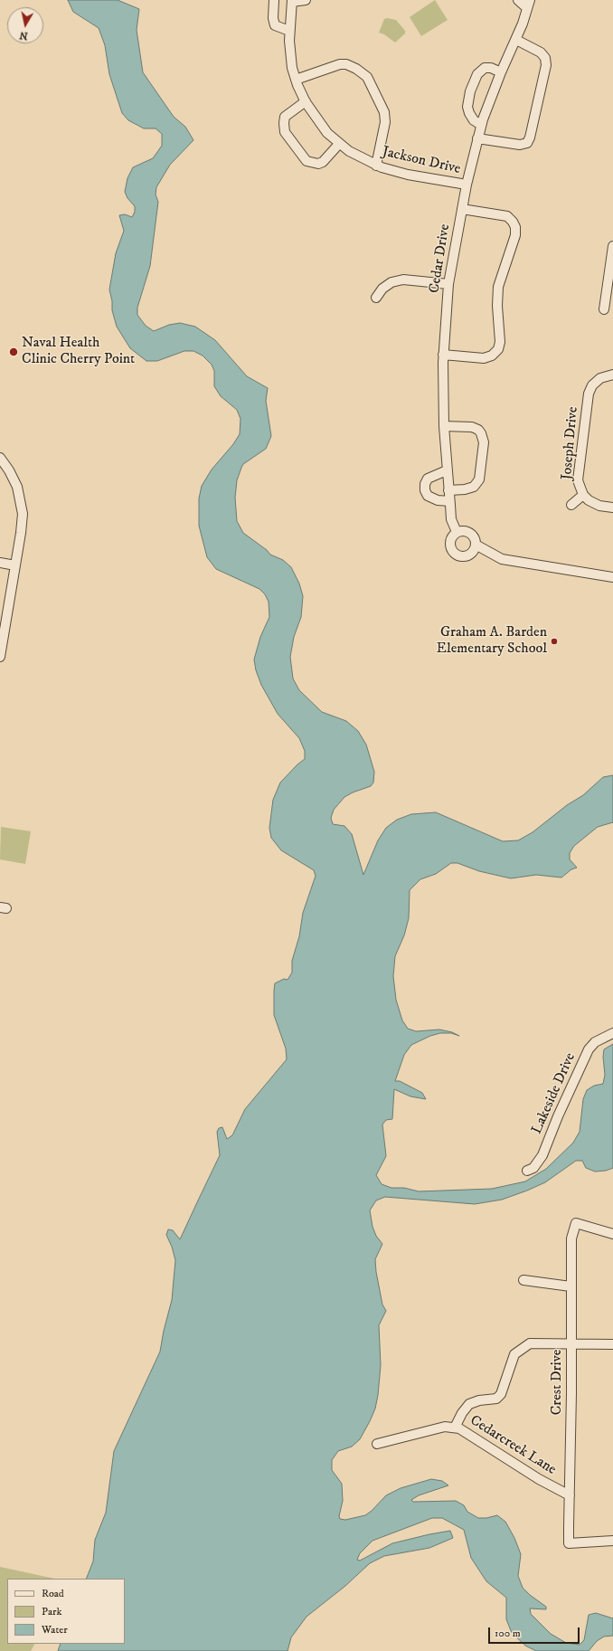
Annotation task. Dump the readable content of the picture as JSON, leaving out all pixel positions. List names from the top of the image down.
{
  "streets": {
    "street": [
      "Jackson Drive",
      "Cedar Drive",
      "Joseph Drive",
      "Lakeside Drive",
      "Crest Drive",
      "Cedarcreek Lane"
    ]
  },
  "crossings": [
    ["Jackson Drive", "Cedar Drive"],
    ["Crest Drive", "Cedarcreek Lane"]
  ],
  "places": ["Naval Health Clinic Cherry Point", "Graham A. Barden Elementary School"],
  "legend": ["Road", "Park", "Water"],
  "scale_bar": "100 m",
  "north": "bottom"
}
